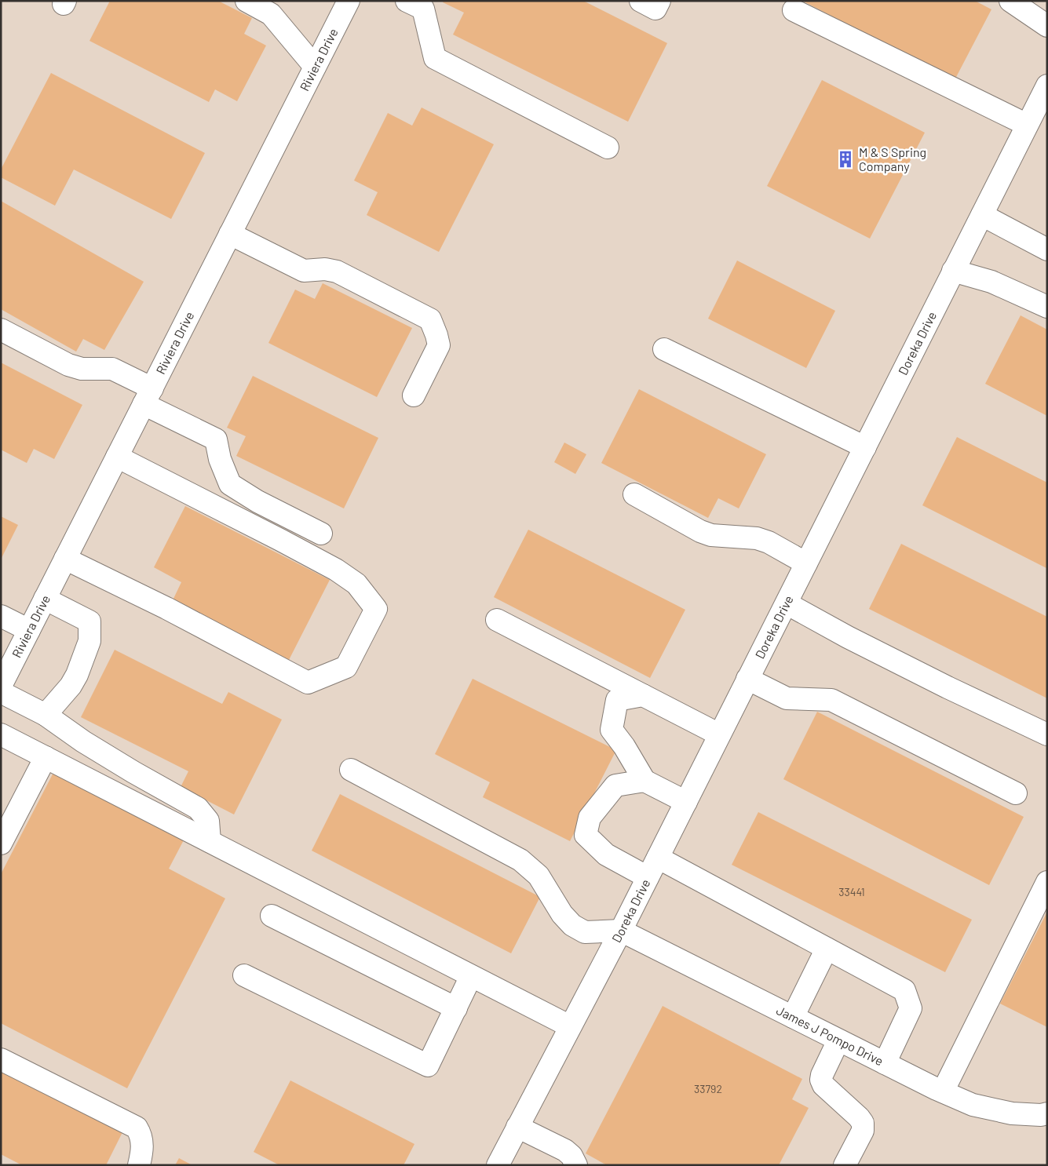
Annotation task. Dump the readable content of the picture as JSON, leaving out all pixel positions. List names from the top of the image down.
{
  "streets": {
    "street": ["Riviera Drive", "Doreka Drive", "James J Pompo Drive"]
  },
  "crossings": [
    ["Doreka Drive", "James J Pompo Drive"]
  ],
  "places": {
    "building": ["M & S Spring Company"]
  },
  "house_numbers": ["33441", "33792"]
}
